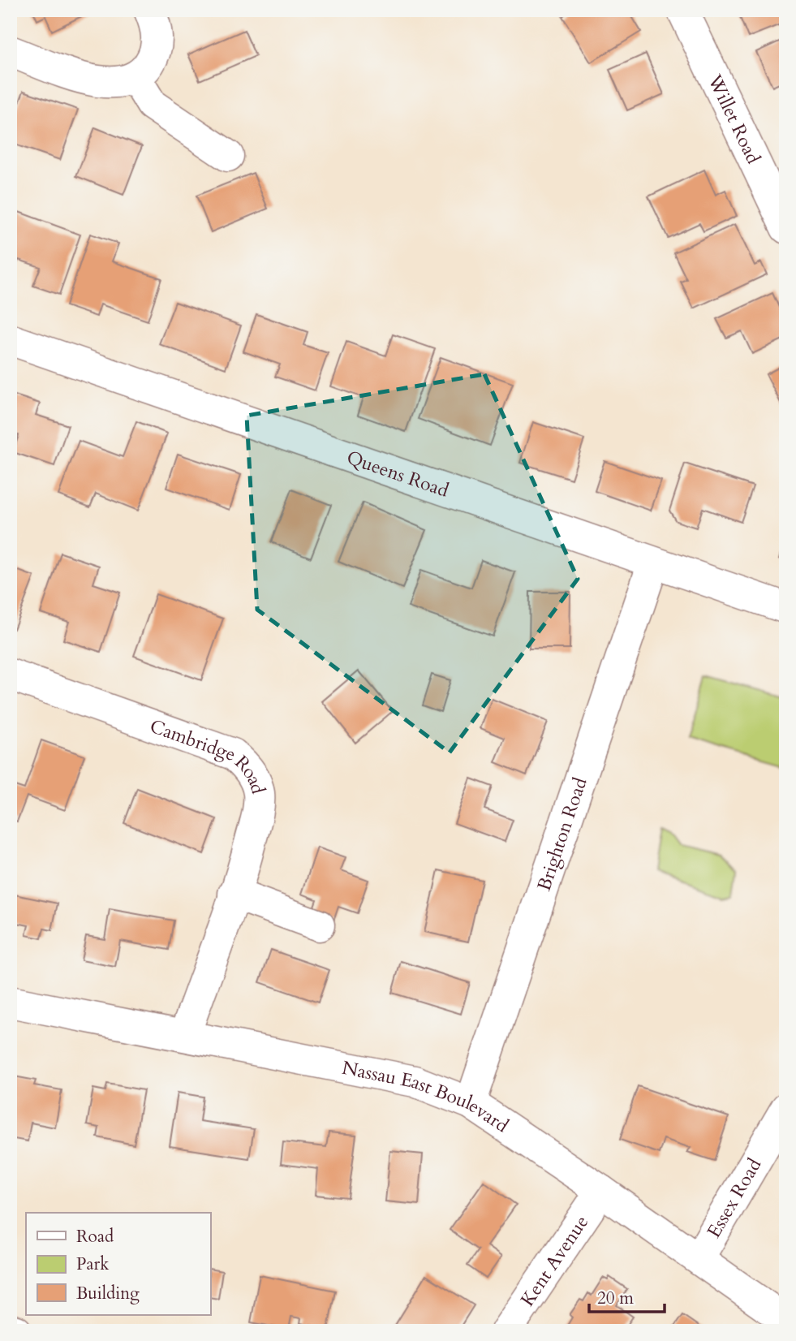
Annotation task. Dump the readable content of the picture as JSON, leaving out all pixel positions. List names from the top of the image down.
{
  "streets": {
    "street": [
      "Willet Road",
      "Queens Road",
      "Cambridge Road",
      "Brighton Road",
      "Nassau East Boulevard",
      "Essex Road",
      "Kent Avenue"
    ]
  },
  "crossings": [
    ["Queens Road", "Brighton Road"],
    ["Cambridge Road", "Nassau East Boulevard"],
    ["Brighton Road", "Nassau East Boulevard"],
    ["Nassau East Boulevard", "Essex Road"],
    ["Nassau East Boulevard", "Kent Avenue"]
  ],
  "legend": ["Road", "Park", "Building"],
  "scale_bar": "20 m"
}
